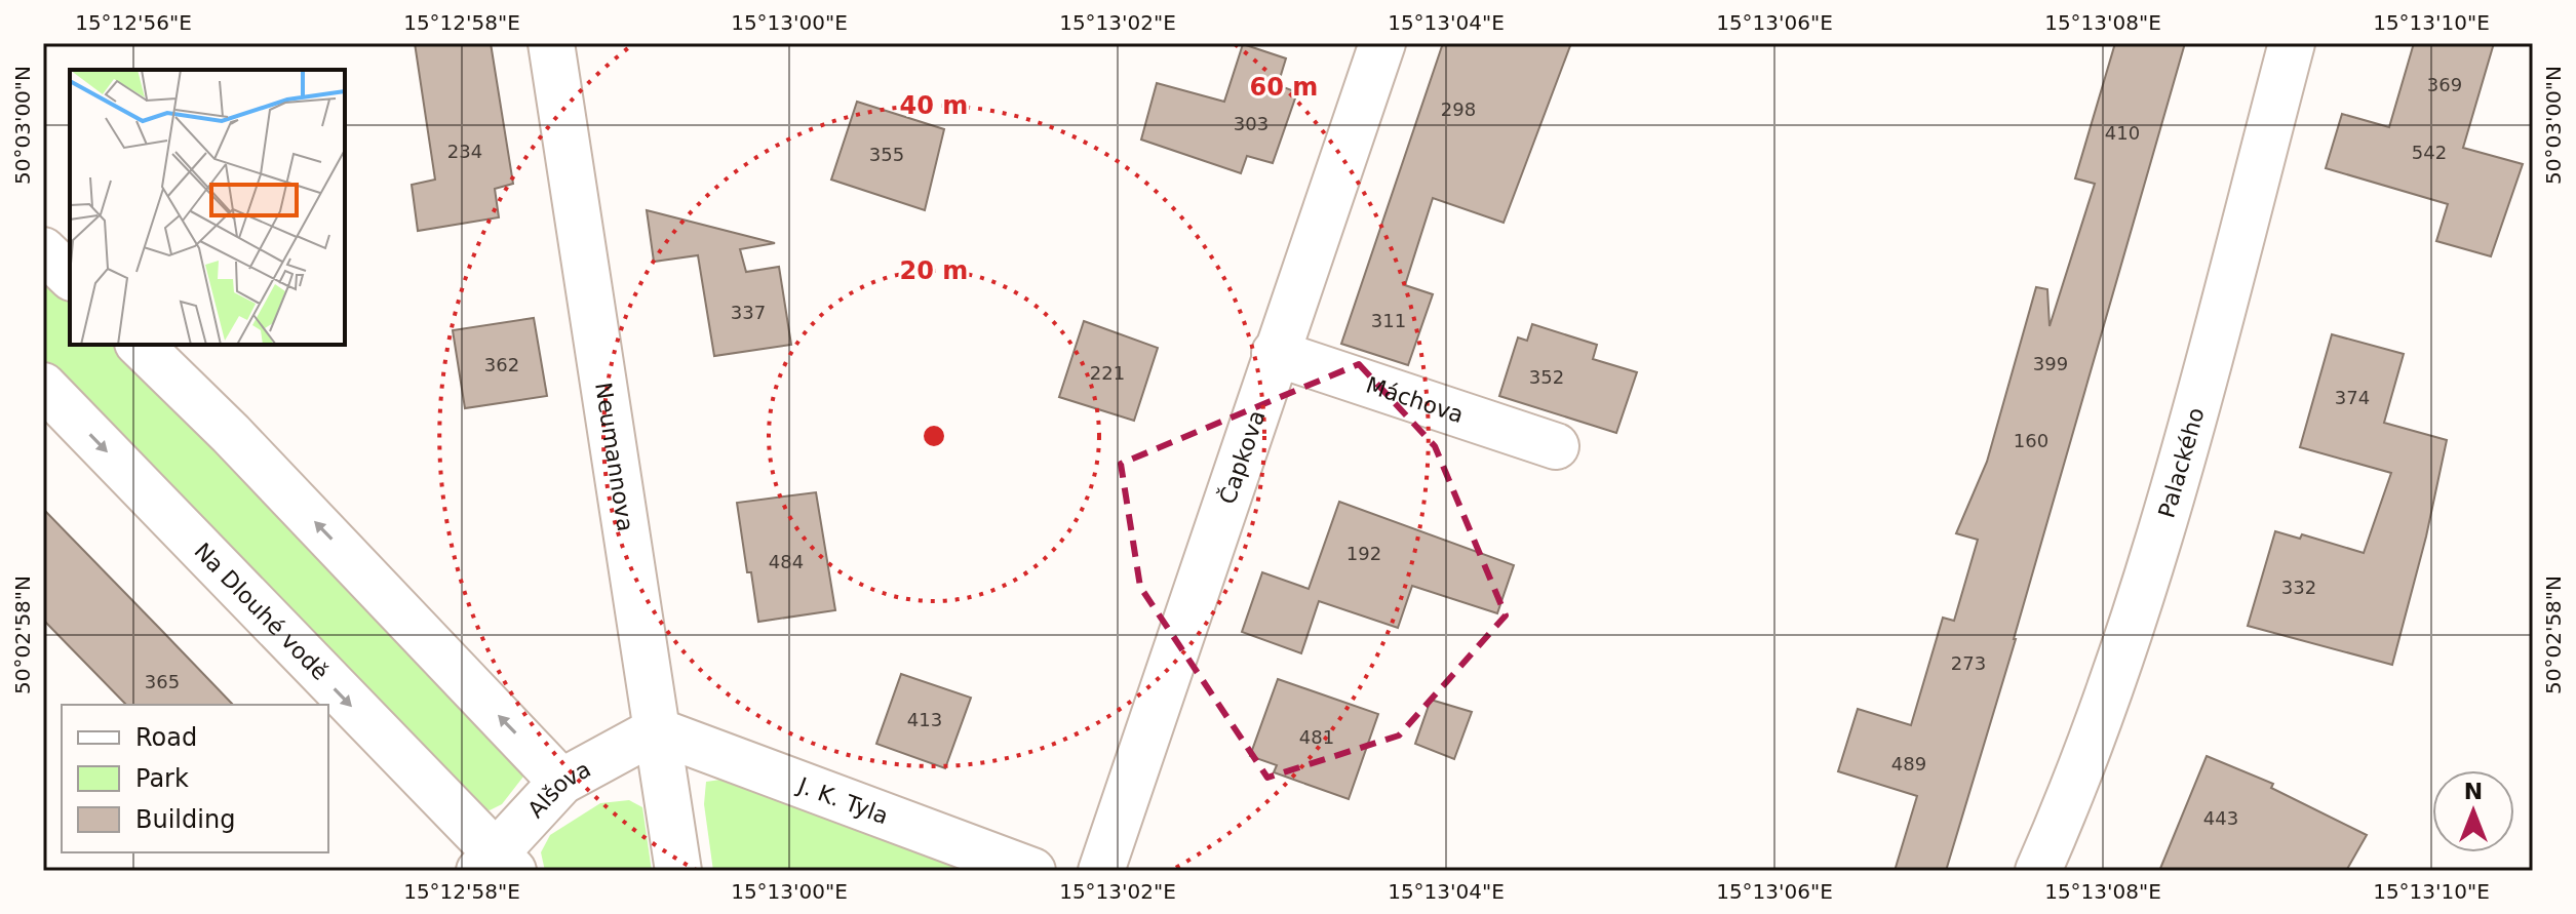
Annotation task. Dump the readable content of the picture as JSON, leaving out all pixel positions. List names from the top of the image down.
{
  "streets": {
    "street": [
      "Máchova",
      "Čapkova",
      "Neumannova",
      "Palackého",
      "Na Dlouhé vodě",
      "Alšova",
      "J. K. Tyla"
    ]
  },
  "crossings": [
    ["Máchova", "Čapkova"],
    ["Neumannova", "Alšova"],
    ["Neumannova", "J. K. Tyla"],
    ["Na Dlouhé vodě", "Alšova"],
    ["Alšova", "J. K. Tyla"]
  ],
  "house_numbers": [
    "369",
    "298",
    "303",
    "410",
    "234",
    "542",
    "355",
    "337",
    "311",
    "399",
    "362",
    "221",
    "352",
    "374",
    "160",
    "192",
    "484",
    "332",
    "273",
    "365",
    "413",
    "481",
    "489",
    "443"
  ],
  "legend": ["Road", "Park", "Building"],
  "north": "top",
  "coordinates": [
    "15°12'56\"E",
    "15°12'58\"E",
    "15°13'00\"E",
    "15°13'02\"E",
    "15°13'04\"E",
    "15°13'06\"E",
    "15°13'08\"E",
    "15°13'10\"E",
    "50°03'00\"N",
    "50°02'58\"N"
  ],
  "rings": ["60 m", "40 m", "20 m"]
}
